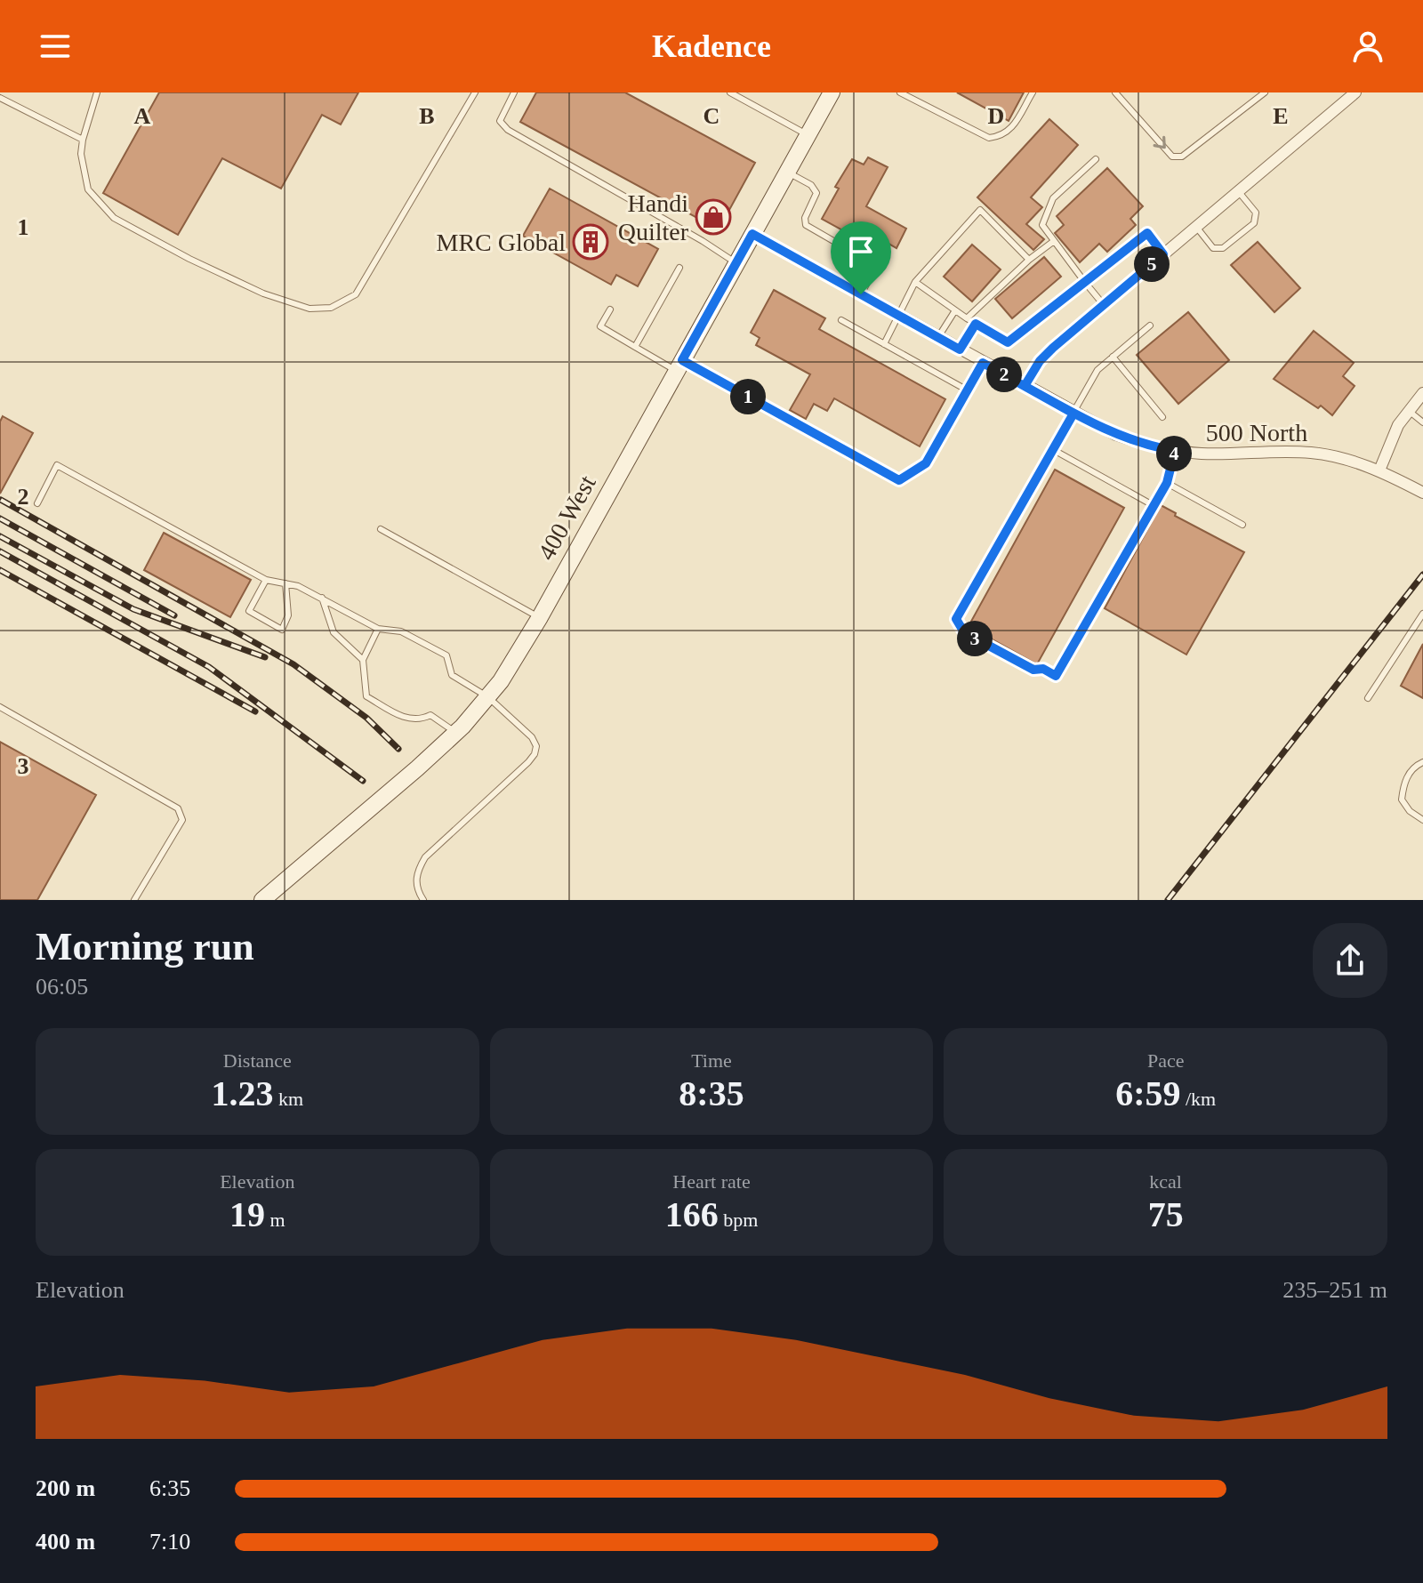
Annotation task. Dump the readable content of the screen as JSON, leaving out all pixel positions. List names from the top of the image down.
{
  "streets": {
    "street": ["500 North", "400 West"]
  },
  "crossings": [
    ["500 North", "400 West"]
  ],
  "places": {
    "shop": ["Handi Quilter"],
    "building": ["MRC Global"]
  },
  "page": {
    "header": "Kadence",
    "pins": [
      "5",
      "2",
      "1",
      "4",
      "3"
    ],
    "heading": ["Morning run", "06:05"],
    "stats": [
      ["Distance", "1.23 km"],
      ["Time", "8:35"],
      ["Pace", "6:59 /km"],
      ["Elevation", "19 m"],
      ["Heart rate", "166 bpm"],
      ["kcal", "75"]
    ],
    "chart": ["Elevation", "235–251 m"],
    "list": [
      {
        "name": "200 m",
        "note": "6:35"
      },
      {
        "name": "400 m",
        "note": "7:10"
      }
    ]
  },
  "grid": {
    "columns": [
      "A",
      "B",
      "C",
      "D",
      "E"
    ],
    "rows": ["1", "2", "3"]
  }
}
